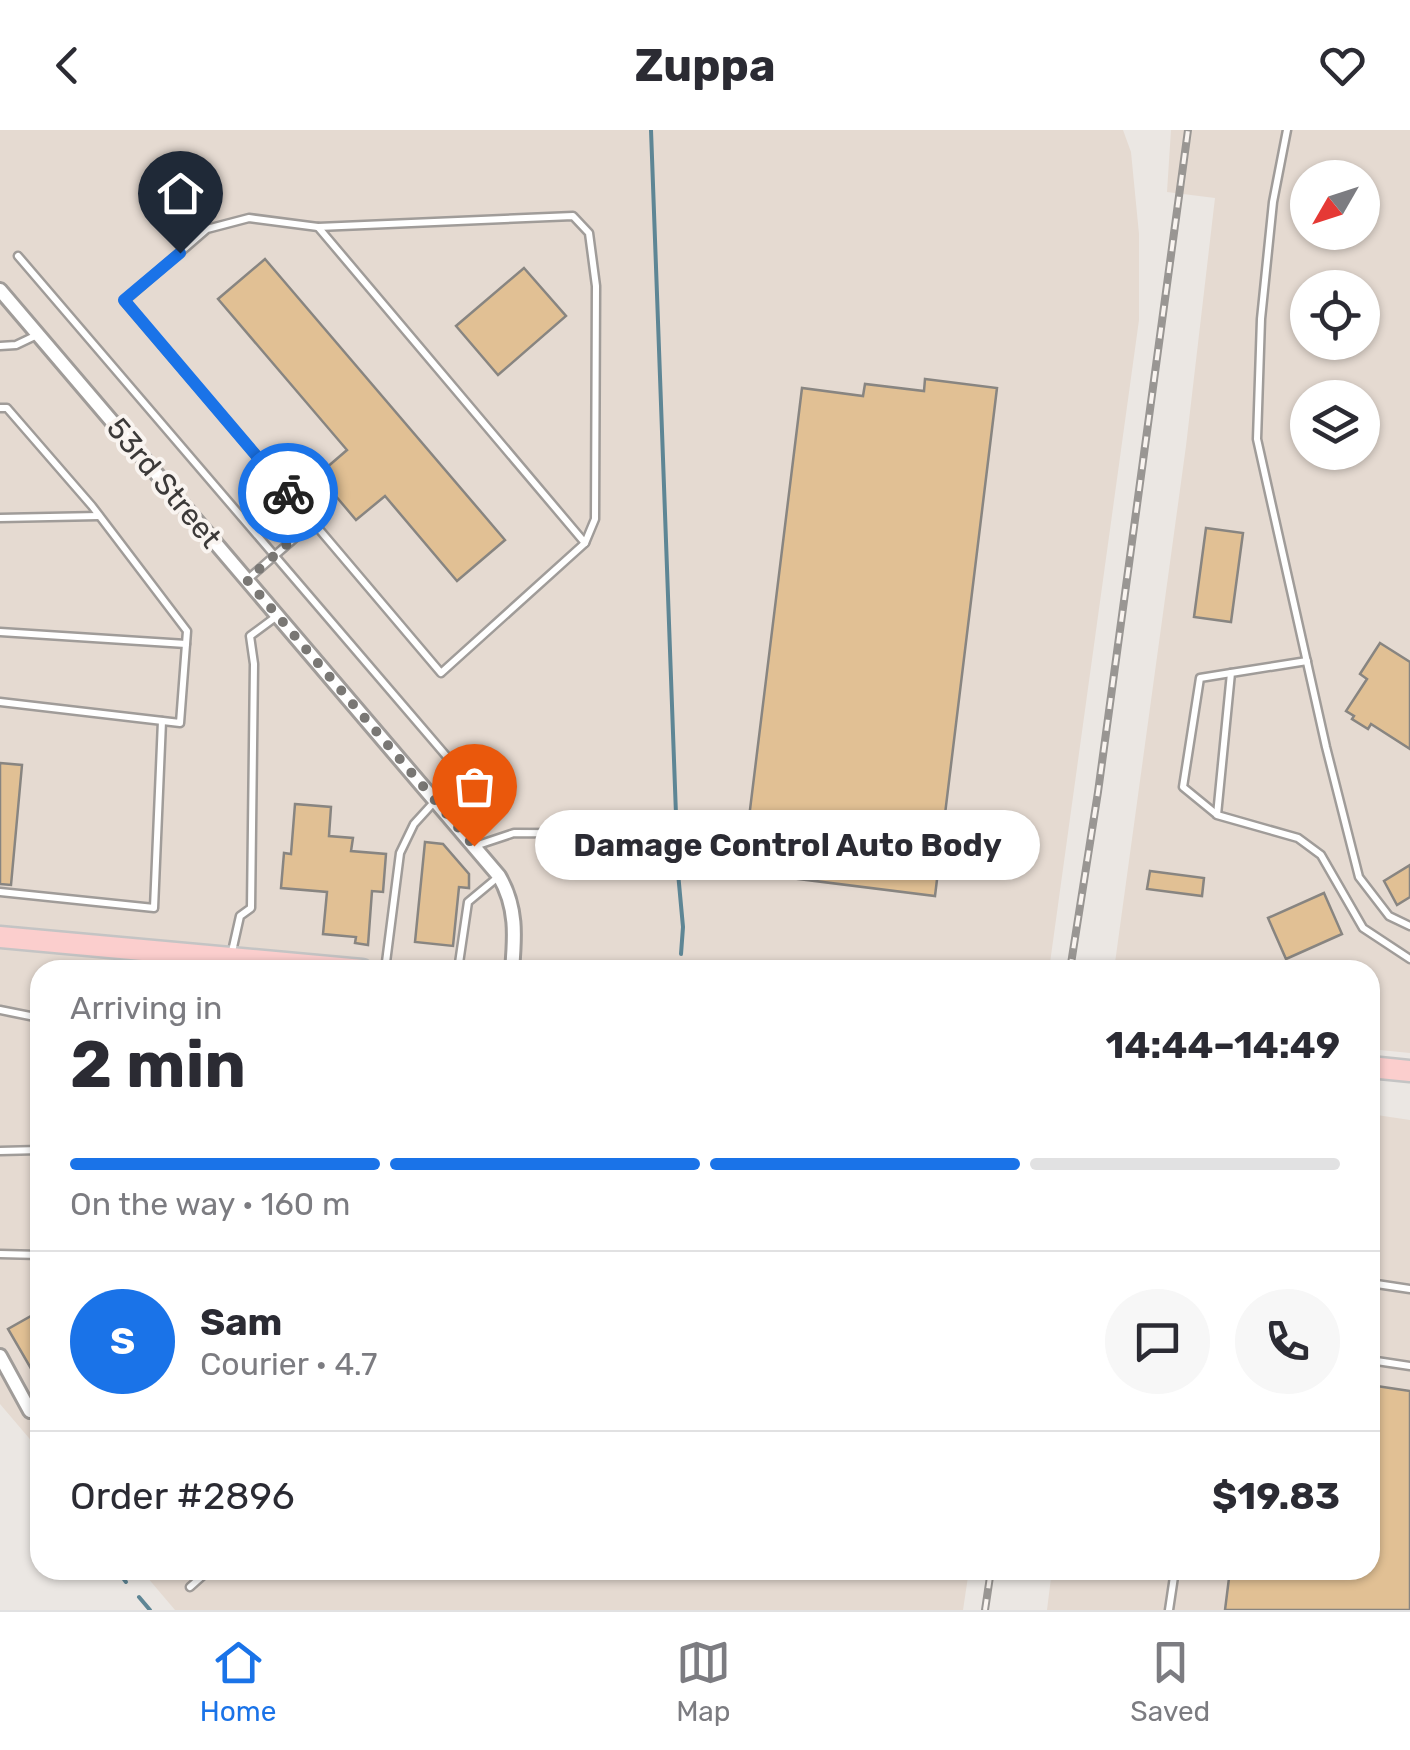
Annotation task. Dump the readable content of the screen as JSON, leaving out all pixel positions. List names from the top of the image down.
{
  "streets": {
    "street": ["53rd Street"]
  },
  "places": ["Damage Control Auto Body"],
  "north": "bottom left",
  "page": {
    "header": "Zuppa",
    "bubble": "Damage Control Auto Body",
    "heading": ["2 min", "Arriving in", "14:44–14:49"],
    "panel": [
      "Sam",
      "Courier · 4.7",
      "Order #2896",
      "$19.83"
    ],
    "bar": "On the way · 160 m",
    "round": "S",
    "tabs": ["Home", "Map", "Saved"]
  }
}
